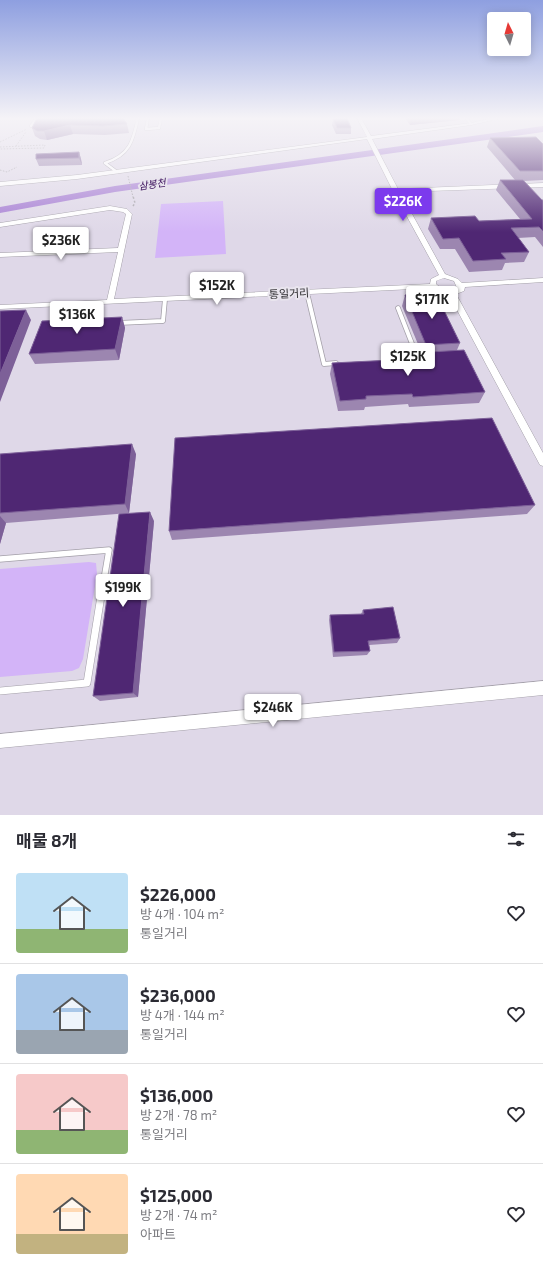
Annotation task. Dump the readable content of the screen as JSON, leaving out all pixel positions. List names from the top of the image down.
{
  "streets": {
    "street": ["통일거리"]
  },
  "water": ["삼봉천"],
  "north": "top",
  "page": {
    "price": [
      "$226K",
      "$236K",
      "$152K",
      "$171K",
      "$136K",
      "$125K",
      "$199K",
      "$246K"
    ],
    "heading": "매물 8개",
    "list": [
      {
        "name": "$226,000",
        "note": "방 4개 · 104 m² · 통일거리"
      },
      {
        "name": "$236,000",
        "note": "방 4개 · 144 m² · 통일거리"
      },
      {
        "name": "$136,000",
        "note": "방 2개 · 78 m² · 통일거리"
      },
      {
        "name": "$125,000",
        "note": "방 2개 · 74 m² · 아파트"
      }
    ]
  }
}
